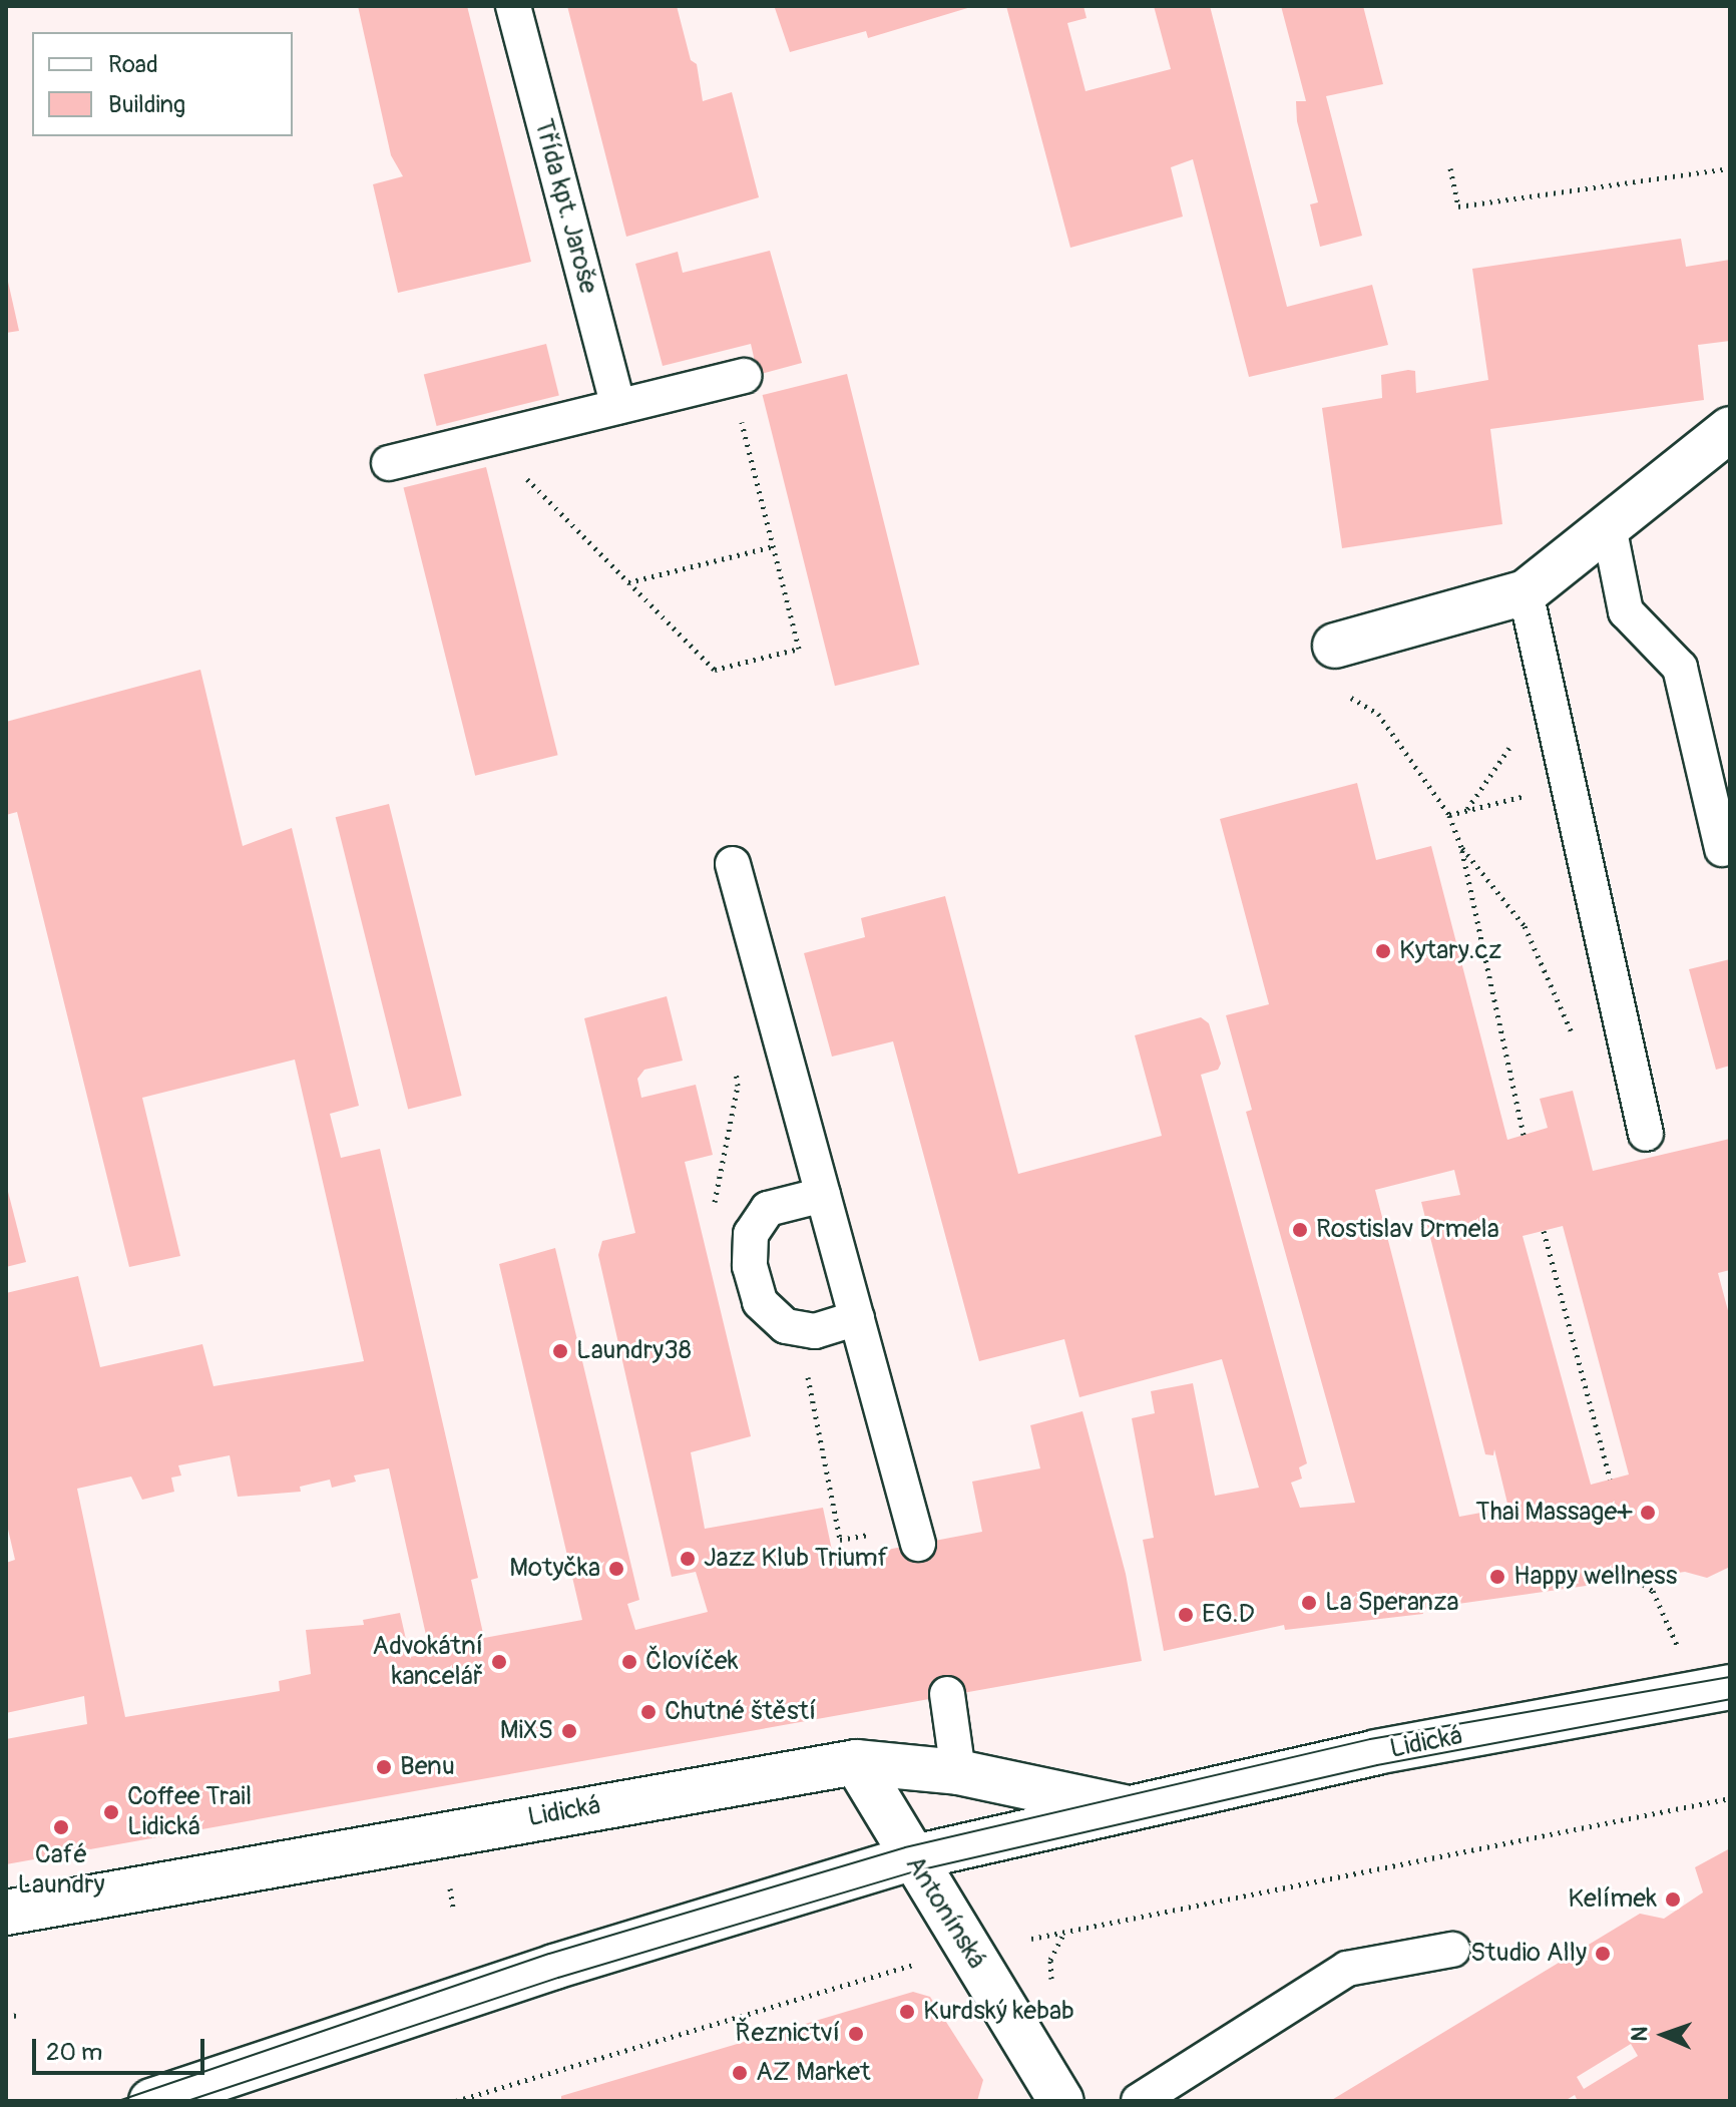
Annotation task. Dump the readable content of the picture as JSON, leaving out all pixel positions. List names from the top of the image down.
{
  "streets": {
    "street": ["Lidická", "Antonínská"],
    "lane": ["Třída kpt. Jaroše"]
  },
  "crossings": [
    ["Lidická", "Antonínská"]
  ],
  "places": [
    "Kytary.cz",
    "Rostislav Drmela",
    "Laundry38",
    "Thai Massage+",
    "Jazz Klub Triumf",
    "Motyčka",
    "Happy wellness",
    "La Speranza",
    "EG.D",
    "Advokátní kancelář",
    "Človíček",
    "Chutné štěstí",
    "MiXS",
    "Benu",
    "Coffee Trail Lidická",
    "Café Laundry",
    "Kelímek",
    "Studio Ally",
    "Kurdský kebab",
    "Řeznictví",
    "AZ Market"
  ],
  "legend": ["Road", "Building"],
  "scale_bar": "20 m",
  "north": "left"
}
